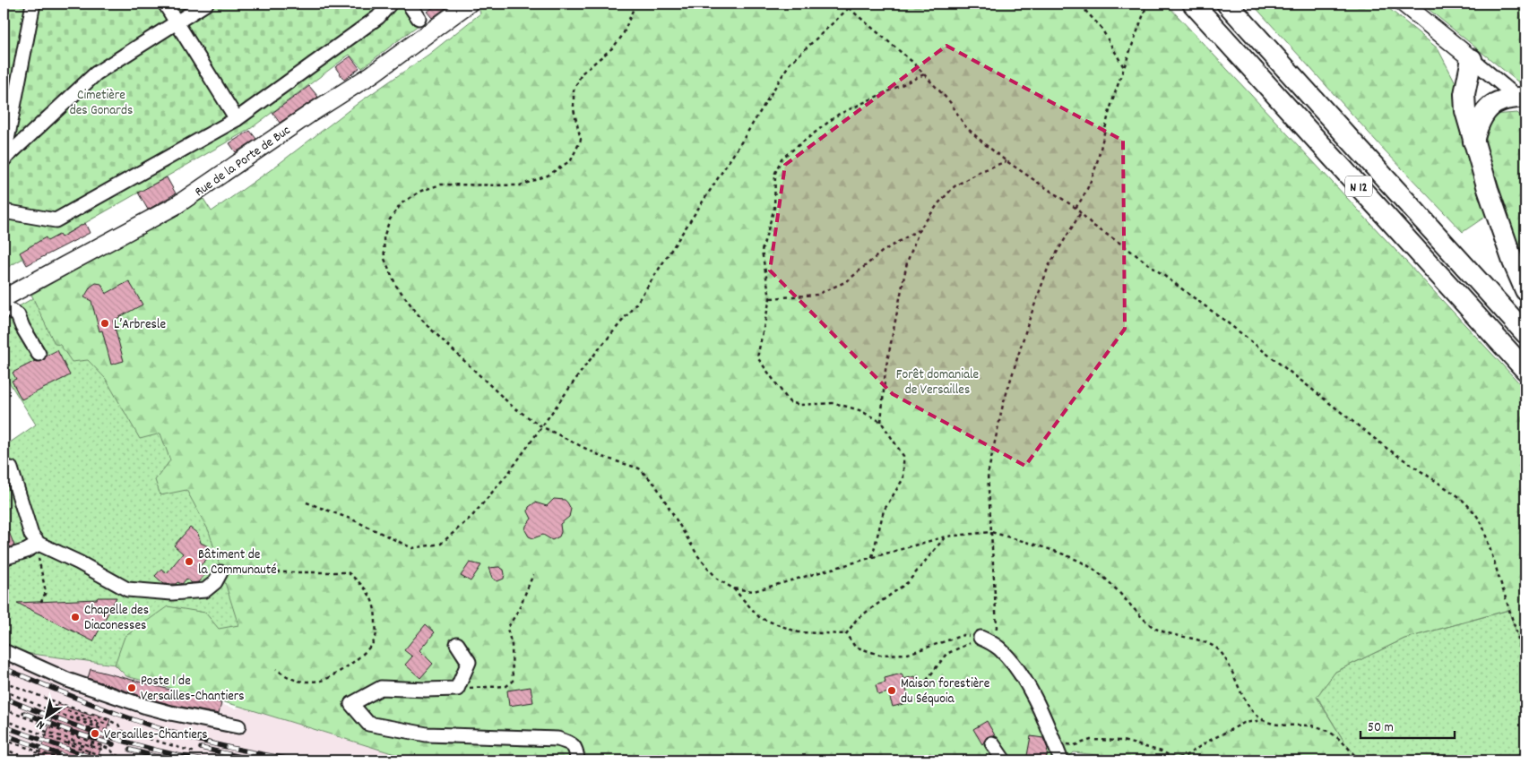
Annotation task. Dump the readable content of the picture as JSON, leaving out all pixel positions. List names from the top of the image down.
{
  "streets": {
    "highway": ["N 12"],
    "main road": ["Rue de la Porte de Buc"]
  },
  "parks": ["Cimetière des Gonards", "Forêt domaniale de Versailles"],
  "places": [
    "L’Arbresle",
    "Bâtiment de la Communauté",
    "Chapelle des Diaconesses",
    "Poste 1 de Versailles-Chantiers",
    "Maison forestière du Séquoia",
    "Versailles-Chantiers"
  ],
  "scale_bar": "50 m",
  "north": "bottom left"
}
